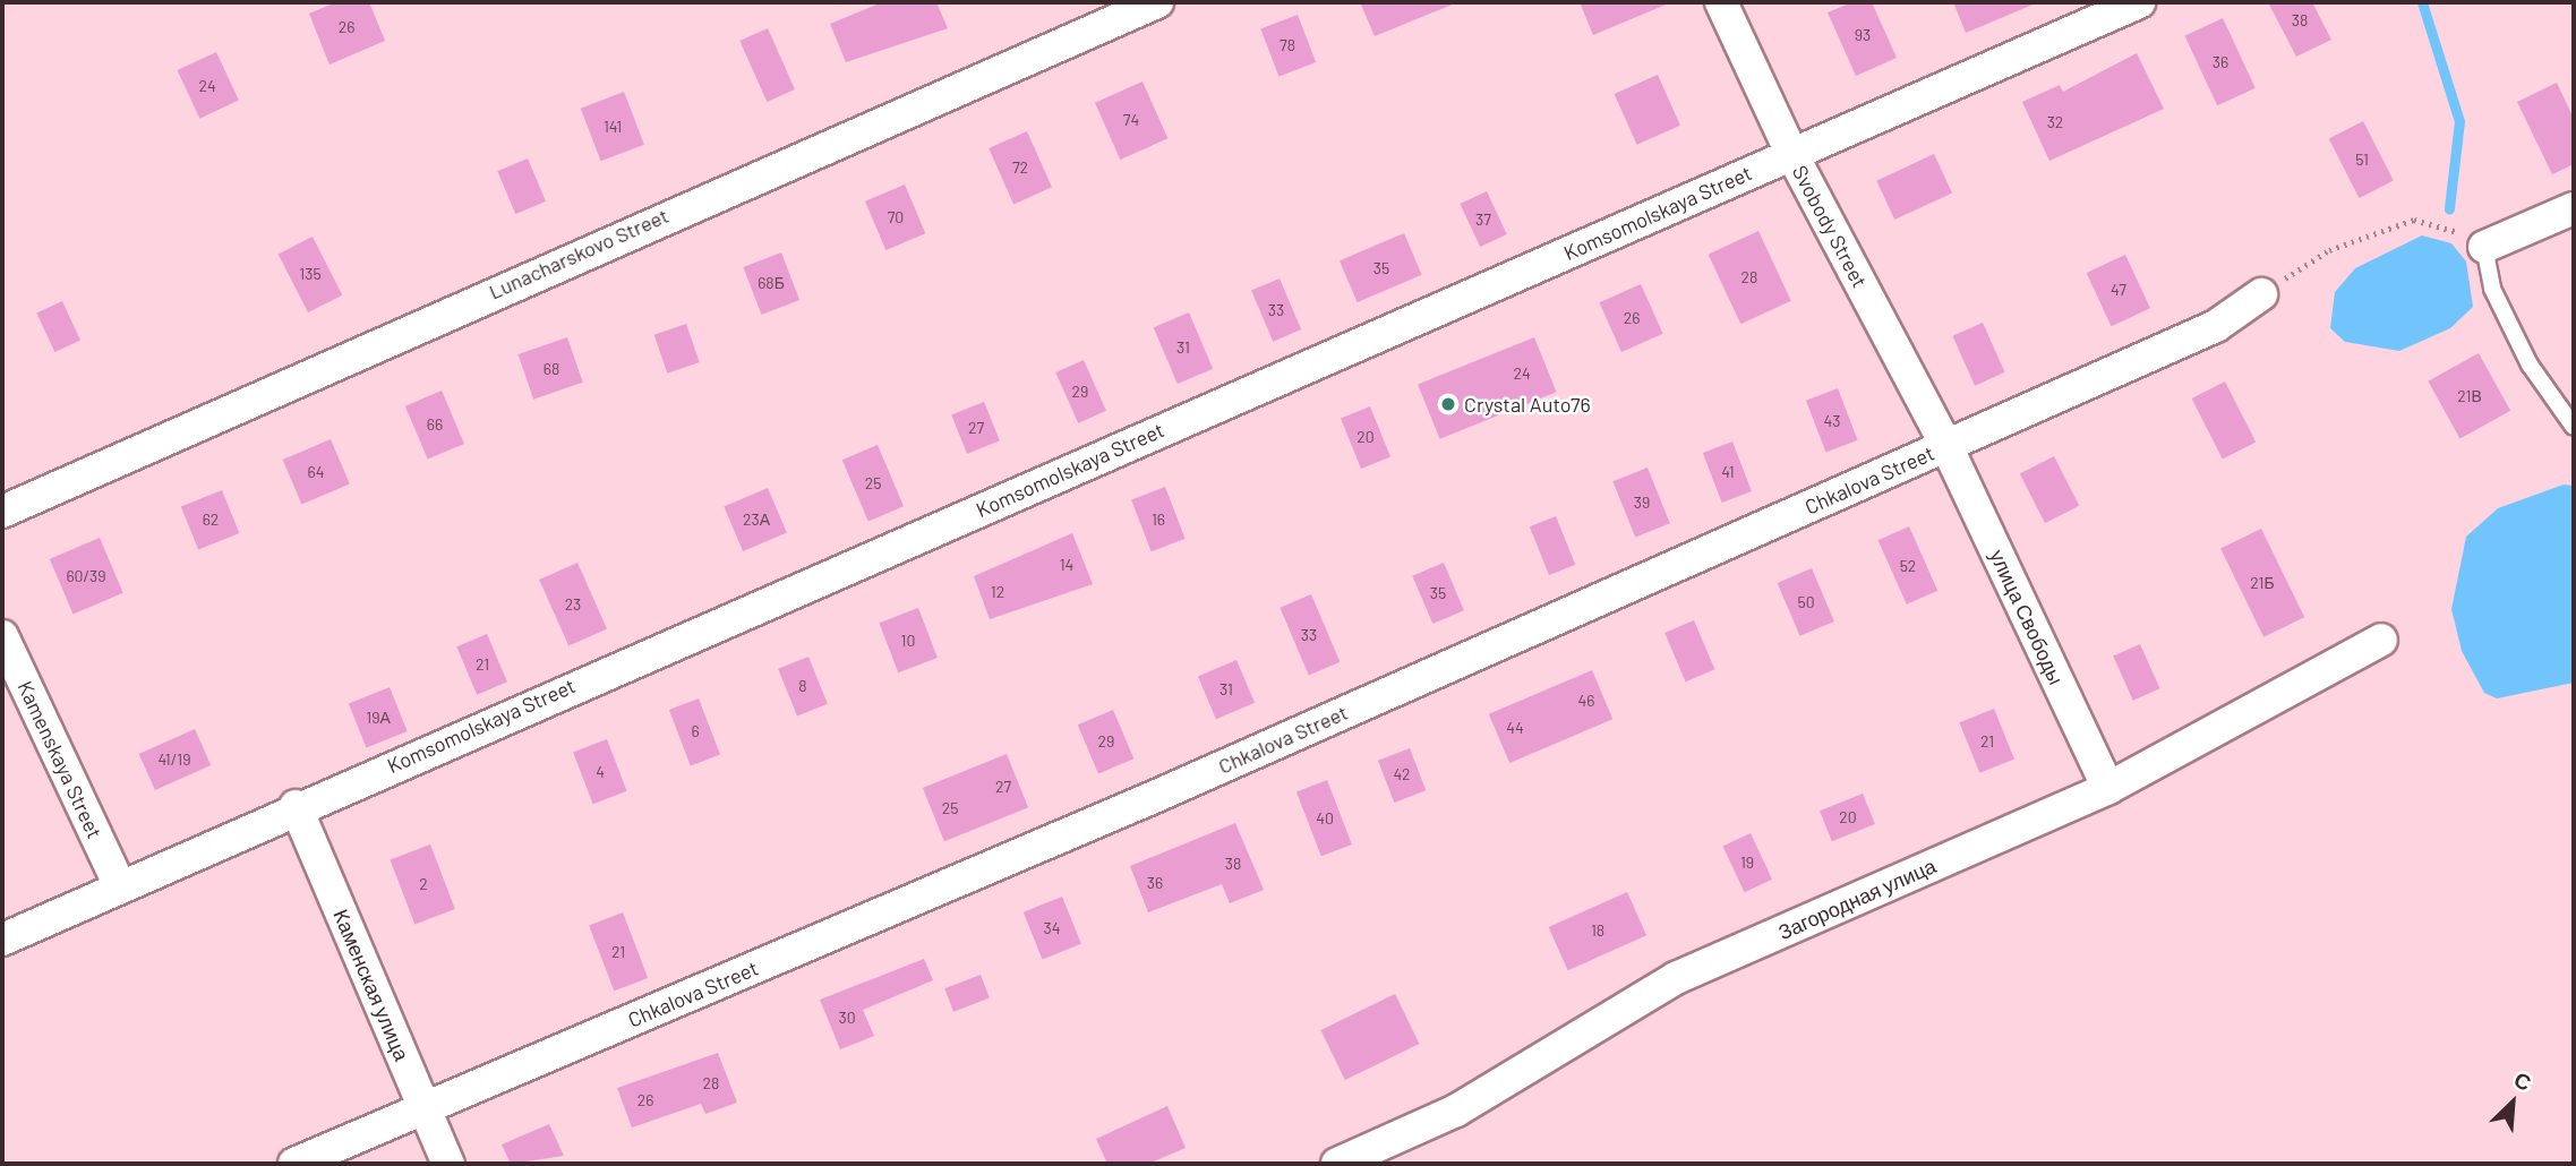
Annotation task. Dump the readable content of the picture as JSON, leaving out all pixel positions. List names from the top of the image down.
{
  "streets": {
    "street": [
      "Komsomolskaya Street",
      "Svobody Street",
      "Lunacharskovo Street",
      "Chkalova Street",
      "улица Свободы",
      "Kamenskaya Street",
      "Загородная улица",
      "Каменская улица"
    ]
  },
  "crossings": [
    ["Komsomolskaya Street", "Svobody Street"],
    ["Komsomolskaya Street", "Kamenskaya Street"],
    ["Komsomolskaya Street", "Каменская улица"],
    ["Svobody Street", "Chkalova Street"],
    ["Svobody Street", "улица Свободы"],
    ["Chkalova Street", "улица Свободы"],
    ["Chkalova Street", "Каменская улица"],
    ["улица Свободы", "Загородная улица"]
  ],
  "places": ["Crystal Auto76"],
  "house_numbers": [
    "38",
    "26",
    "93",
    "78",
    "36",
    "24",
    "74",
    "32",
    "141",
    "51",
    "72",
    "70",
    "37",
    "35",
    "135",
    "28",
    "68Б",
    "47",
    "33",
    "26",
    "31",
    "68",
    "24",
    "29",
    "21В",
    "43",
    "66",
    "27",
    "20",
    "64",
    "41",
    "25",
    "39",
    "62",
    "23А",
    "16",
    "14",
    "52",
    "60/39",
    "21Б",
    "12",
    "35",
    "50",
    "23",
    "33",
    "10",
    "21",
    "8",
    "31",
    "46",
    "19А",
    "44",
    "6",
    "29",
    "21",
    "41/19",
    "4",
    "42",
    "27",
    "25",
    "20",
    "40",
    "19",
    "38",
    "36",
    "2",
    "34",
    "18",
    "21",
    "30",
    "28",
    "26"
  ],
  "north": "top right"
}
